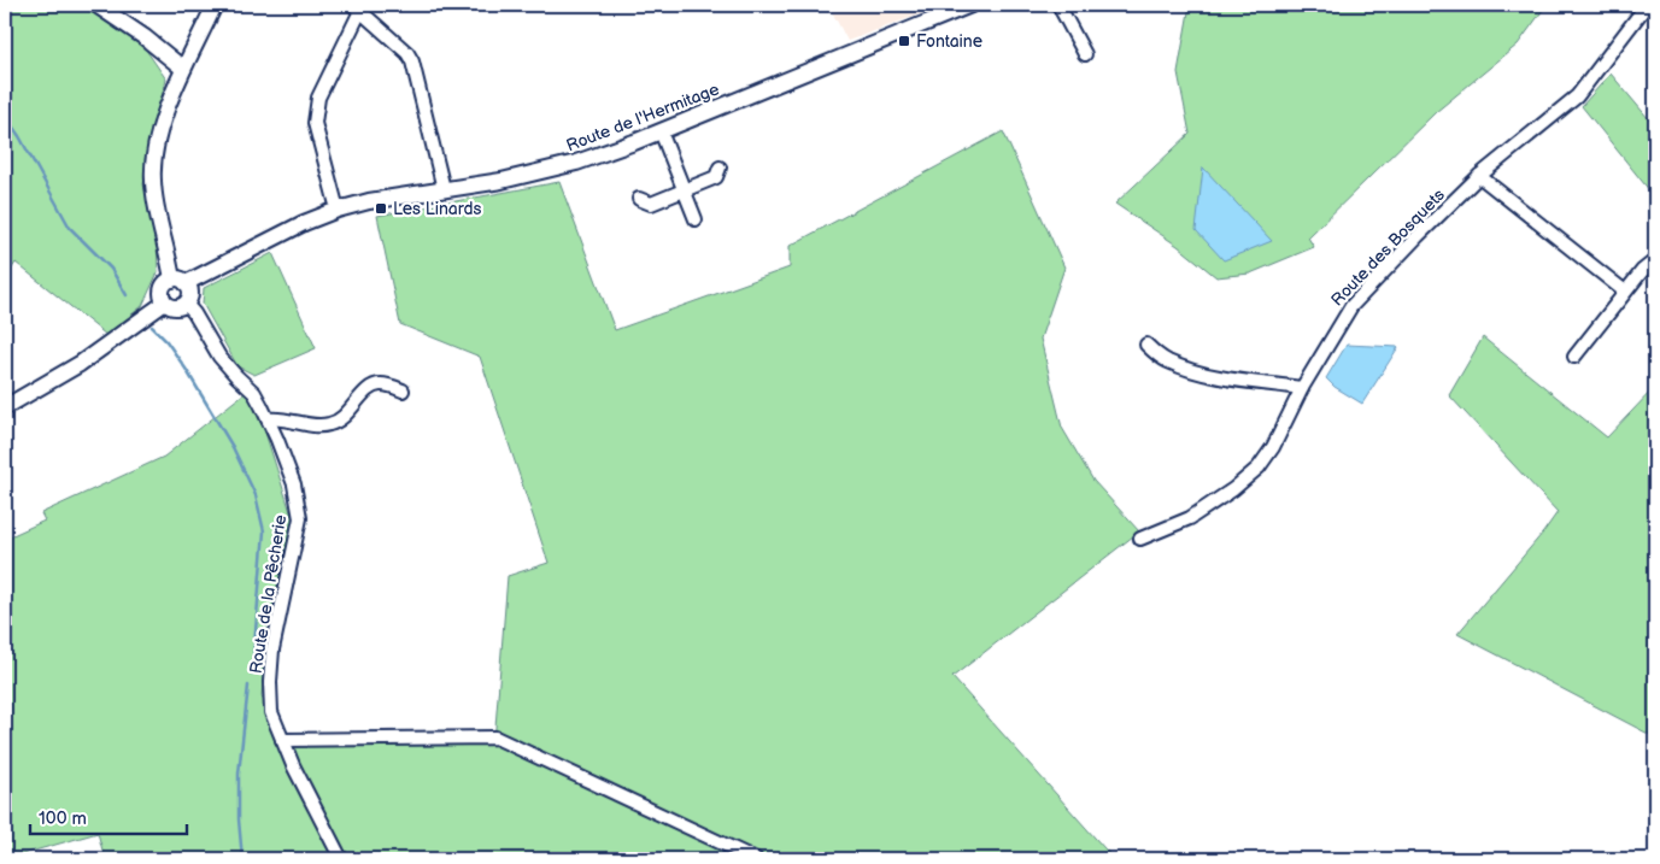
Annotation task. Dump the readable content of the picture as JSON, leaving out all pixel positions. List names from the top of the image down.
{
  "streets": {
    "street": ["Route de l'Hermitage", "Route des Bosquets", "Route de la Pêcherie"]
  },
  "crossings": [
    ["Route de l'Hermitage", "Route de la Pêcherie"]
  ],
  "places": {
    "transit": ["Fontaine", "Les Linards"]
  },
  "scale_bar": "100 m"
}
